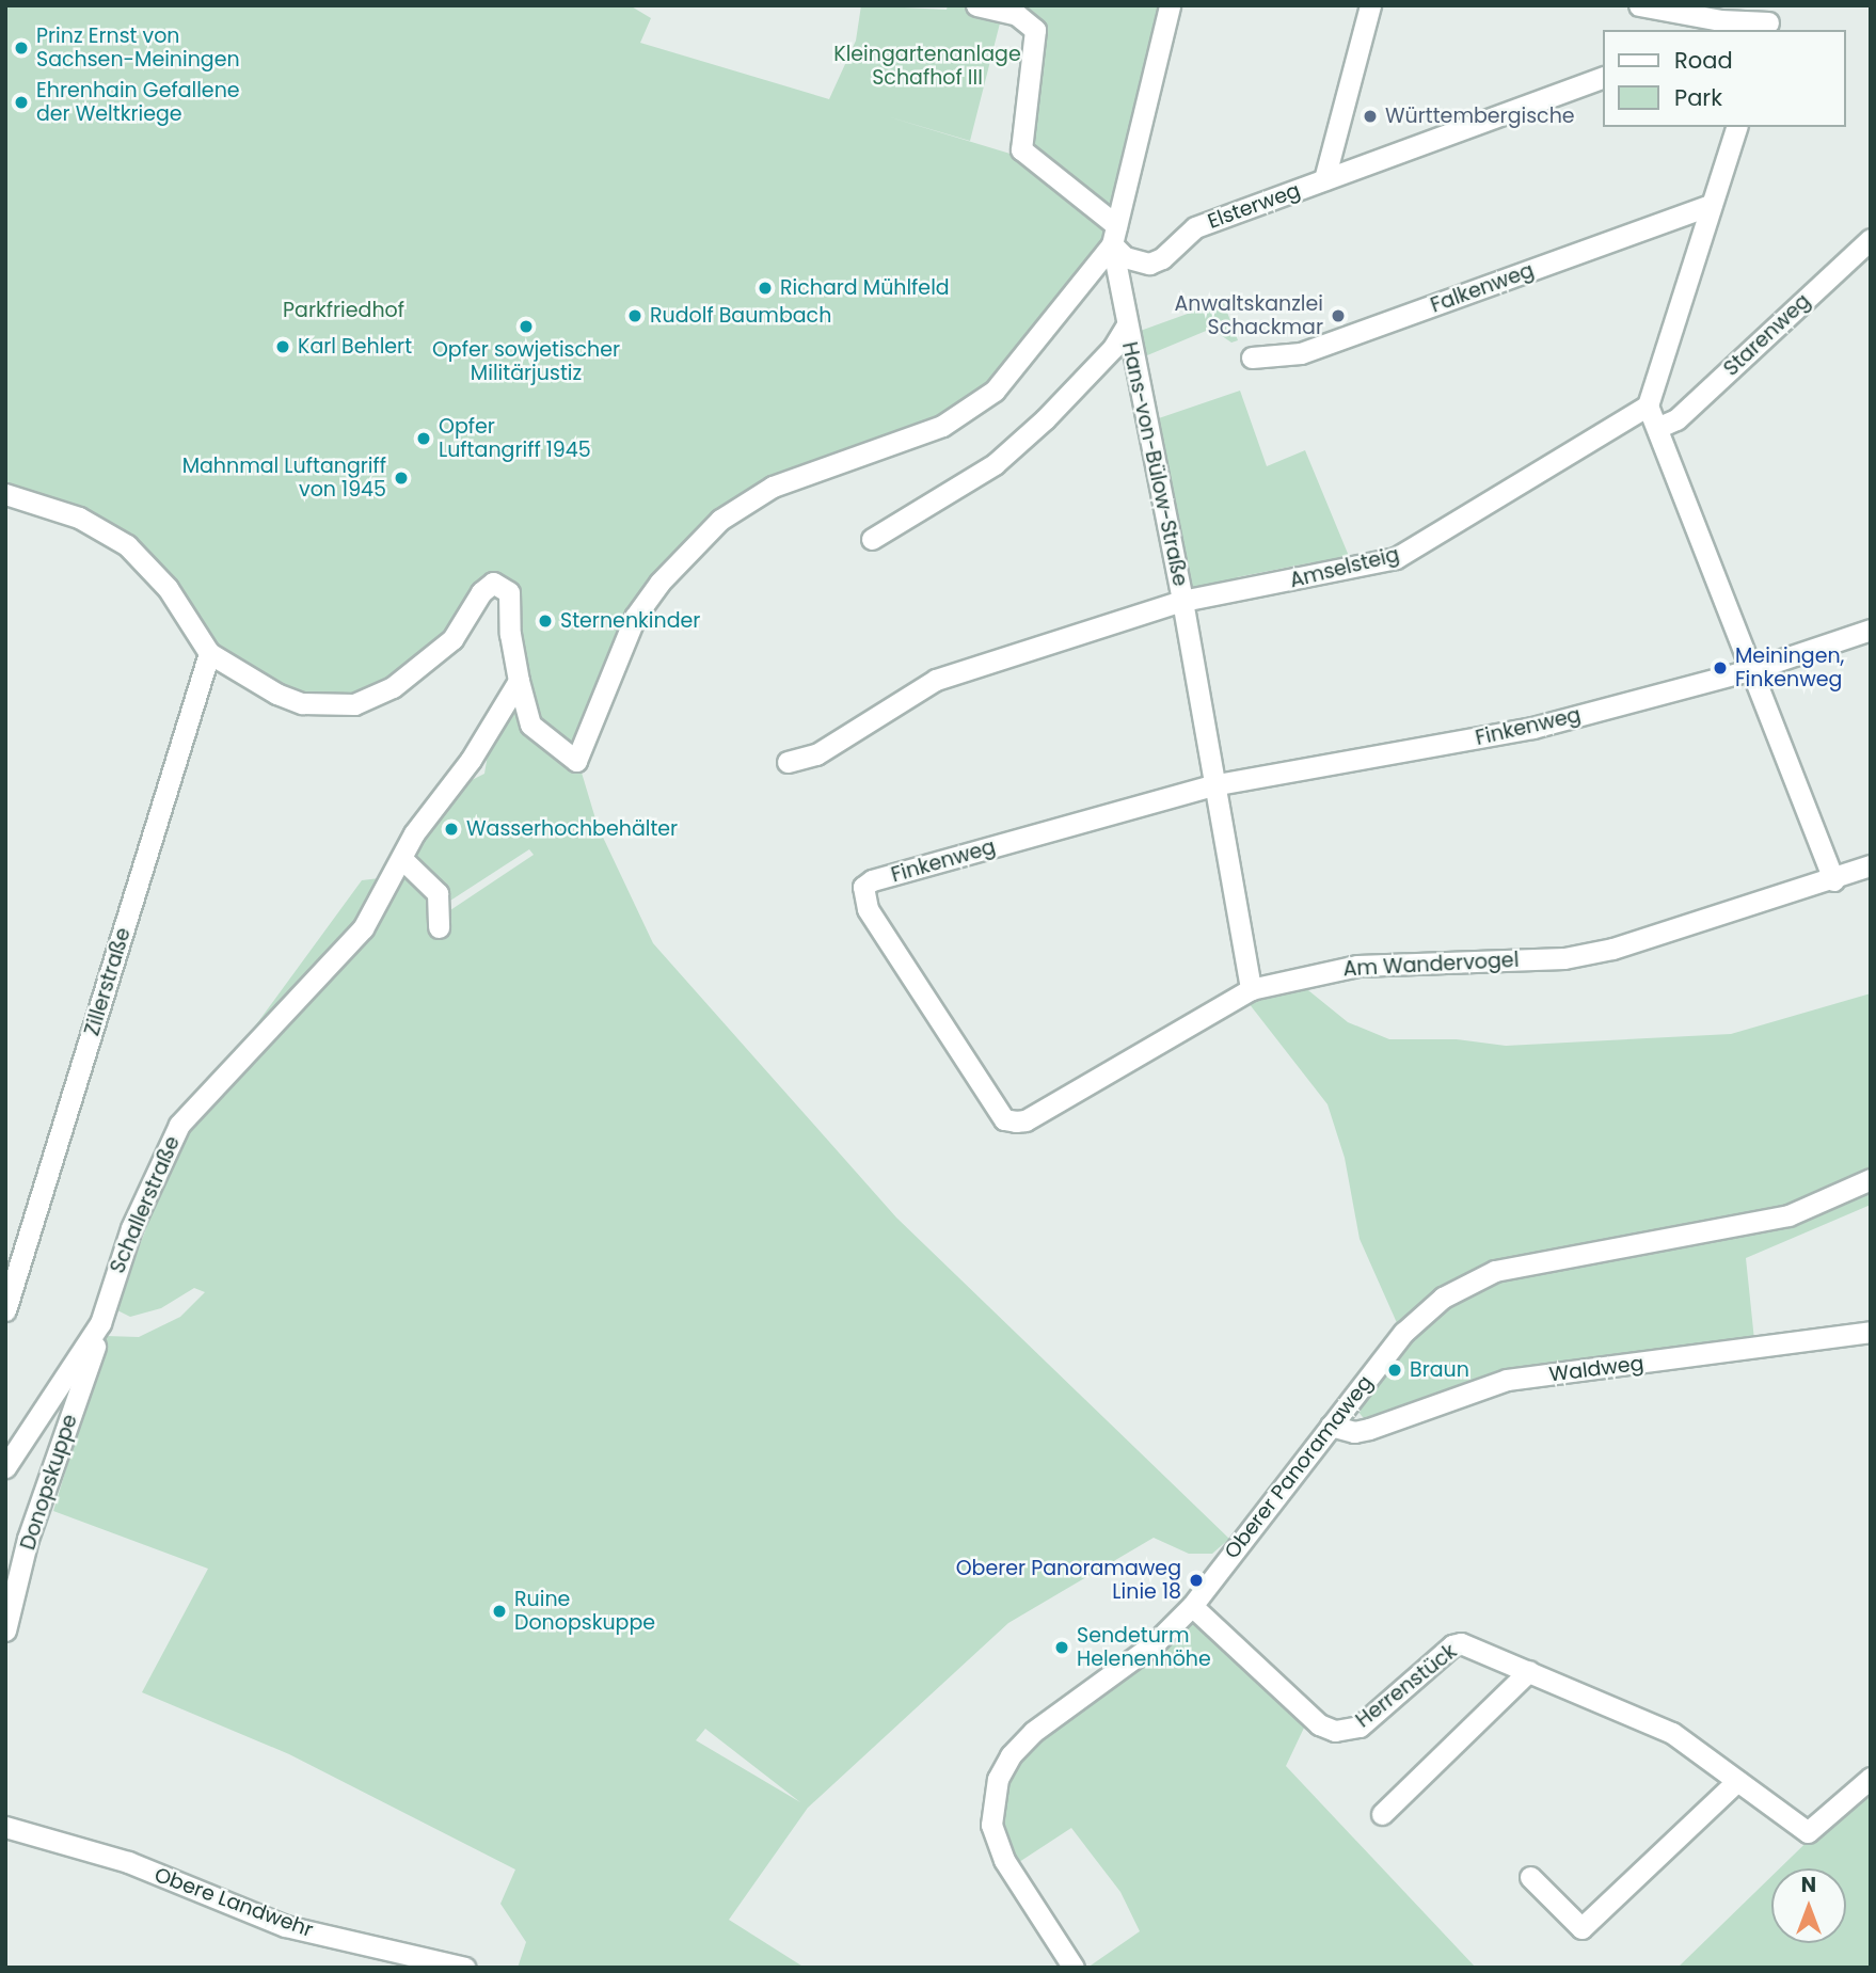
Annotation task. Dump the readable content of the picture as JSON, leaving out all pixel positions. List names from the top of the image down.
{
  "streets": {
    "street": [
      "Elsterweg",
      "Falkenweg",
      "Starenweg",
      "Hans-von-Bülow-Straße",
      "Amselsteig",
      "Finkenweg",
      "Am Wandervogel",
      "Zillerstraße",
      "Schallerstraße",
      "Waldweg",
      "Oberer Panoramaweg",
      "Donopskuppe",
      "Herrenstück",
      "Obere Landwehr"
    ]
  },
  "crossings": [
    ["Elsterweg", "Hans-von-Bülow-Straße"],
    ["Hans-von-Bülow-Straße", "Amselsteig"],
    ["Hans-von-Bülow-Straße", "Schallerstraße"],
    ["Finkenweg", "Am Wandervogel"],
    ["Schallerstraße", "Donopskuppe"],
    ["Waldweg", "Oberer Panoramaweg"],
    ["Oberer Panoramaweg", "Herrenstück"]
  ],
  "parks": ["Kleingartenanlage Schafhof III", "Parkfriedhof"],
  "places": [
    "Prinz Ernst von Sachsen-Meiningen",
    "Ehrenhain Gefallene der Weltkriege",
    "Württembergische",
    "Richard Mühlfeld",
    "Rudolf Baumbach",
    "Anwaltskanzlei Schackmar",
    "Opfer sowjetischer Militärjustiz",
    "Karl Behlert",
    "Opfer Luftangriff 1945",
    "Mahnmal Luftangriff von 1945",
    "Sternenkinder",
    "Meiningen, Finkenweg",
    "Wasserhochbehälter",
    "Braun",
    "Oberer Panoramaweg Linie 18",
    "Ruine Donopskuppe",
    "Sendeturm Helenenhöhe"
  ],
  "legend": ["Road", "Park"],
  "north": "top"
}
